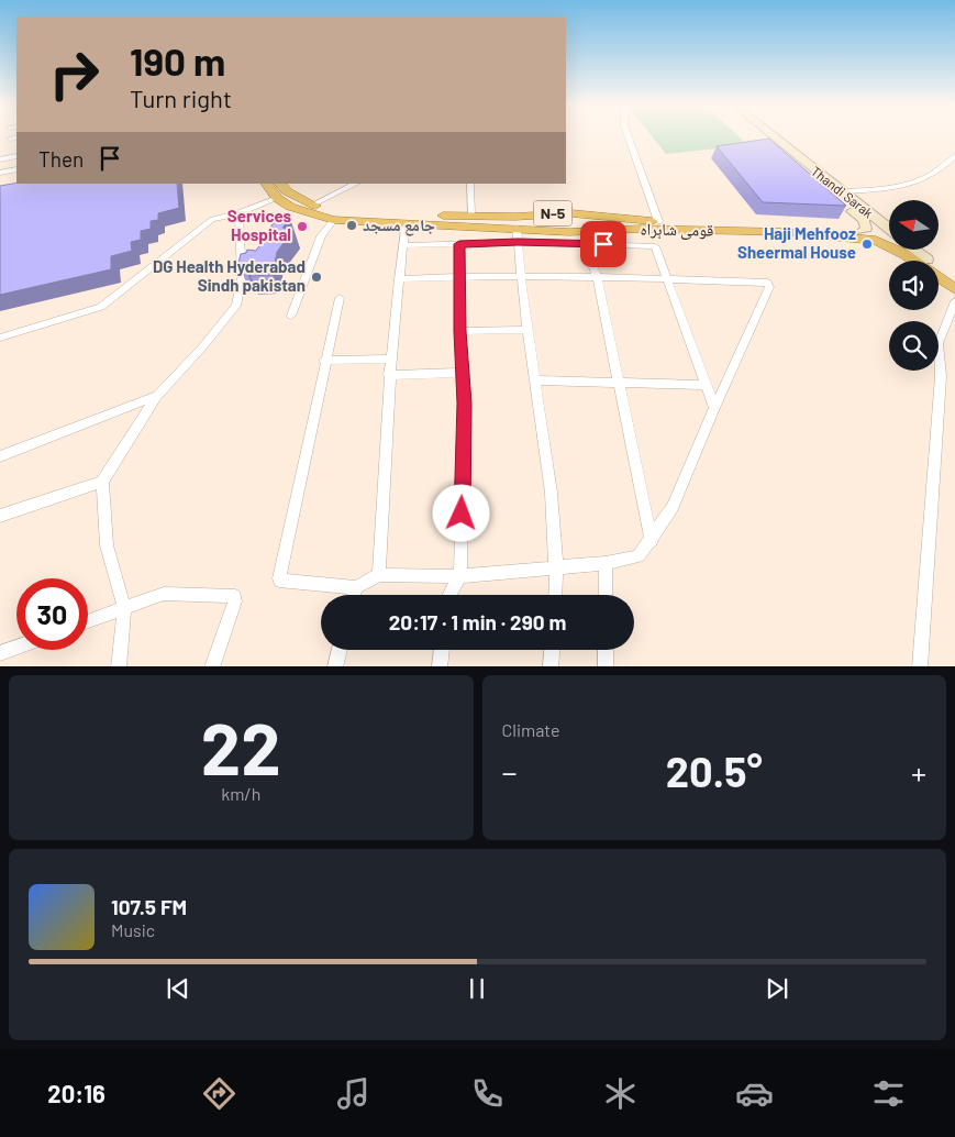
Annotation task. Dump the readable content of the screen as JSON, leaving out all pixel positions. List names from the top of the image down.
{
  "streets": {
    "highway": ["N-5", "قومی شاہراہ"],
    "main road": ["Thandi Sarak"]
  },
  "crossings": [
    ["Thandi Sarak", "قومی شاہراہ"]
  ],
  "places": [
    "جامع مسجد",
    "Services Hospital",
    "Haji Mehfooz Sheermal House",
    "DG Health Hyderabad Sindh pakistan"
  ],
  "north": "left",
  "page": {
    "turn": ["190 m", "Turn right"],
    "then": "Then",
    "limit": "30",
    "trip": "20:17 · 1 min · 290 m",
    "tile": [
      ["22", "km/h"],
      "Climate"
    ],
    "heat": ["−", "20.5°", "+"],
    "song": ["107.5 FM", "Music"],
    "tabs": "20:16"
  }
}
